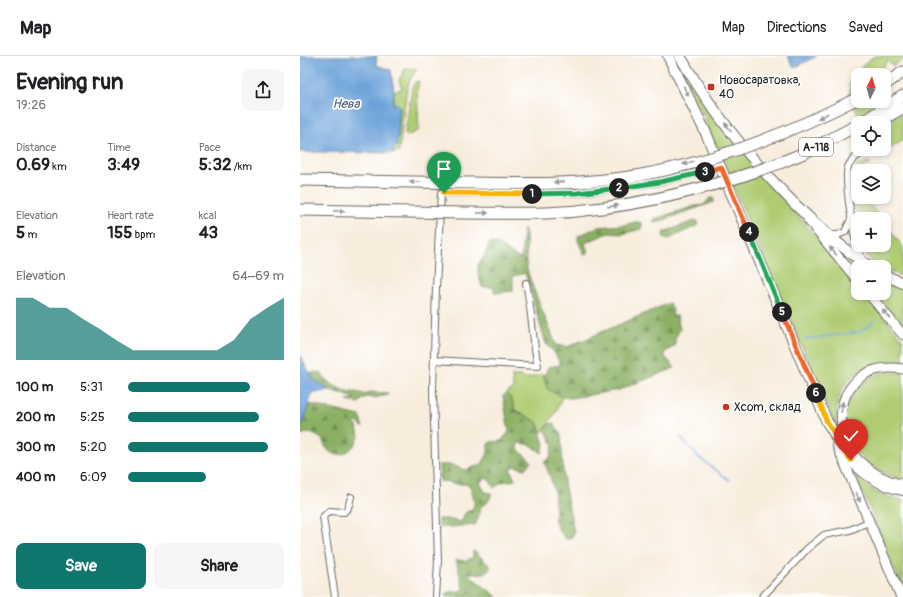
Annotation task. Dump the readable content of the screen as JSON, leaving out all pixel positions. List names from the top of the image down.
{
  "streets": {
    "highway": ["А-118"]
  },
  "water": ["Нева"],
  "places": {
    "transit": ["Новосаратовка, 40"],
    "other": ["Xсom, склад"]
  },
  "north": "top",
  "page": {
    "header": "Map",
    "nav": ["Map", "Directions", "Saved"],
    "heading": ["Evening run", "19:26"],
    "map_buttons": ["+", "−"],
    "stats": [
      ["Distance", "0.69 km"],
      ["Time", "3:49"],
      ["Pace", "5:32 /km"],
      ["Elevation", "5 m"],
      ["Heart rate", "155 bpm"],
      ["kcal", "43"]
    ],
    "pins": [
      "3",
      "2",
      "1",
      "4",
      "5",
      "6"
    ],
    "chart": ["Elevation", "64–69 m"],
    "list": [
      {
        "name": "100 m",
        "note": "5:31"
      },
      {
        "name": "200 m",
        "note": "5:25"
      },
      {
        "name": "300 m",
        "note": "5:20"
      },
      {
        "name": "400 m",
        "note": "6:09"
      }
    ],
    "buttons": ["Save", "Share"]
  }
}
